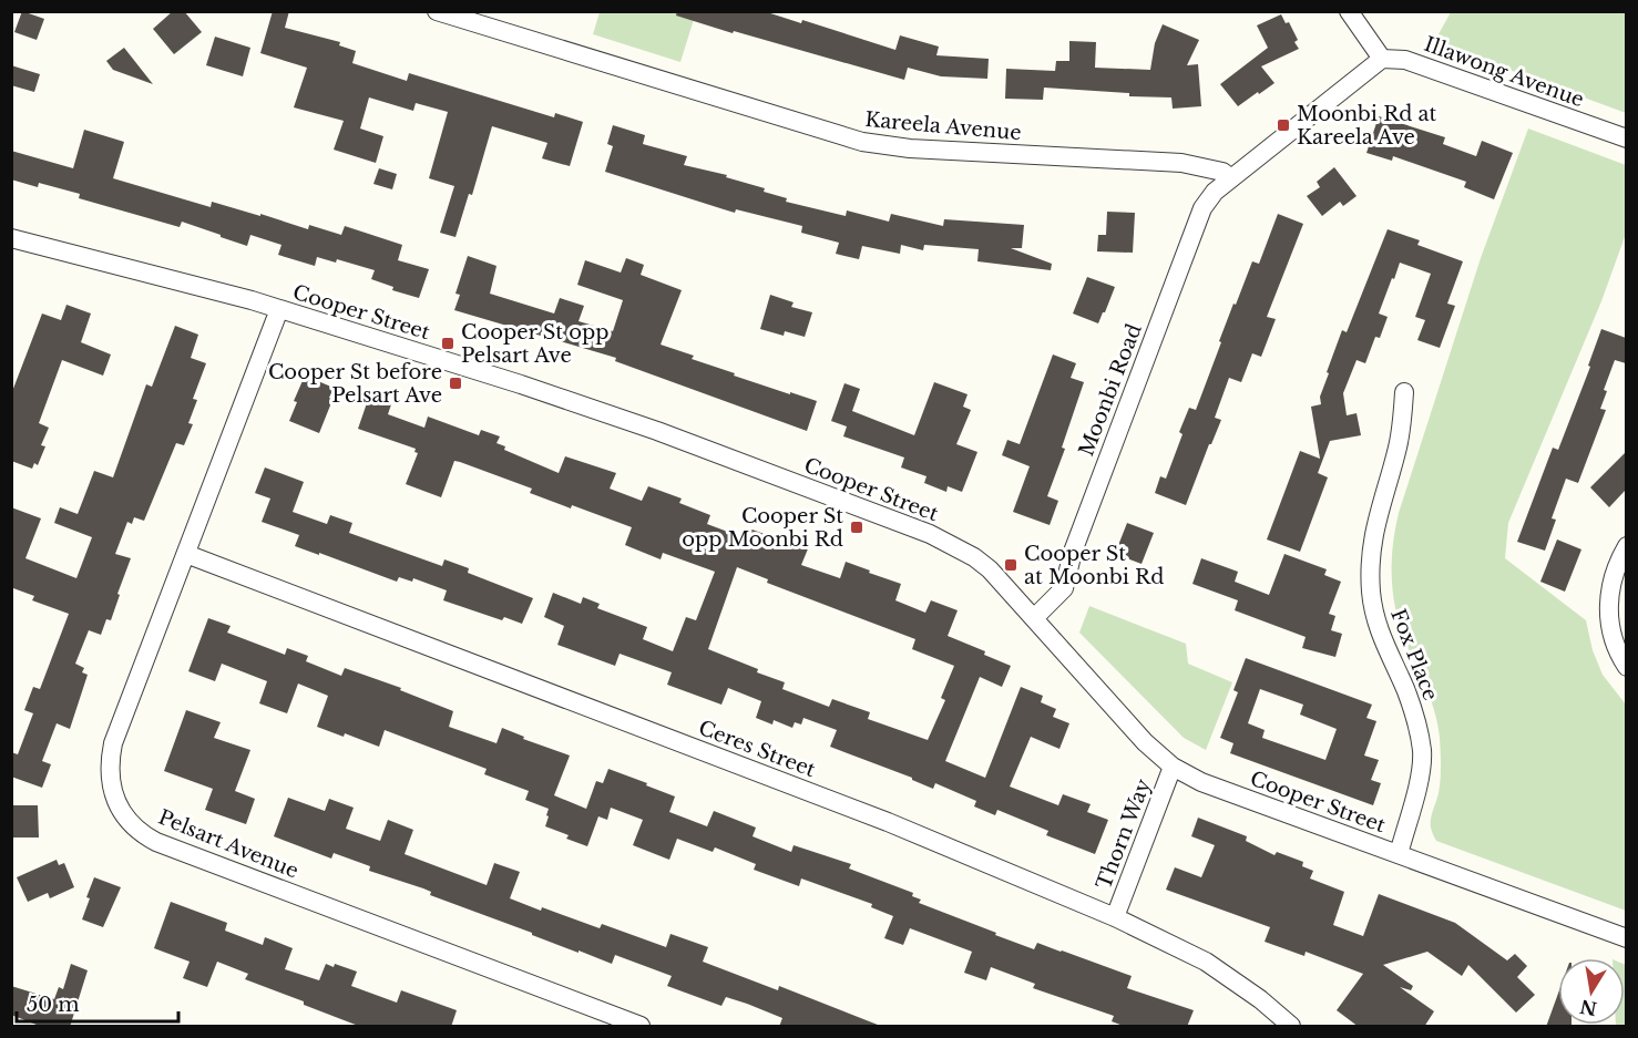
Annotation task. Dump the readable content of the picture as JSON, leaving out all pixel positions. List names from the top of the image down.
{
  "streets": {
    "street": [
      "Illawong Avenue",
      "Kareela Avenue",
      "Cooper Street",
      "Moonbi Road",
      "Fox Place",
      "Ceres Street",
      "Thorn Way",
      "Pelsart Avenue"
    ]
  },
  "crossings": [
    ["Kareela Avenue", "Moonbi Road"],
    ["Cooper Street", "Moonbi Road"],
    ["Cooper Street", "Fox Place"],
    ["Cooper Street", "Thorn Way"],
    ["Cooper Street", "Pelsart Avenue"],
    ["Ceres Street", "Thorn Way"],
    ["Ceres Street", "Pelsart Avenue"]
  ],
  "places": {
    "transit": [
      "Moonbi Rd at Kareela Ave",
      "Cooper St opp Pelsart Ave",
      "Cooper St before Pelsart Ave",
      "Cooper St opp Moonbi Rd",
      "Cooper St at Moonbi Rd"
    ]
  },
  "scale_bar": "50 m",
  "north": "bottom"
}
